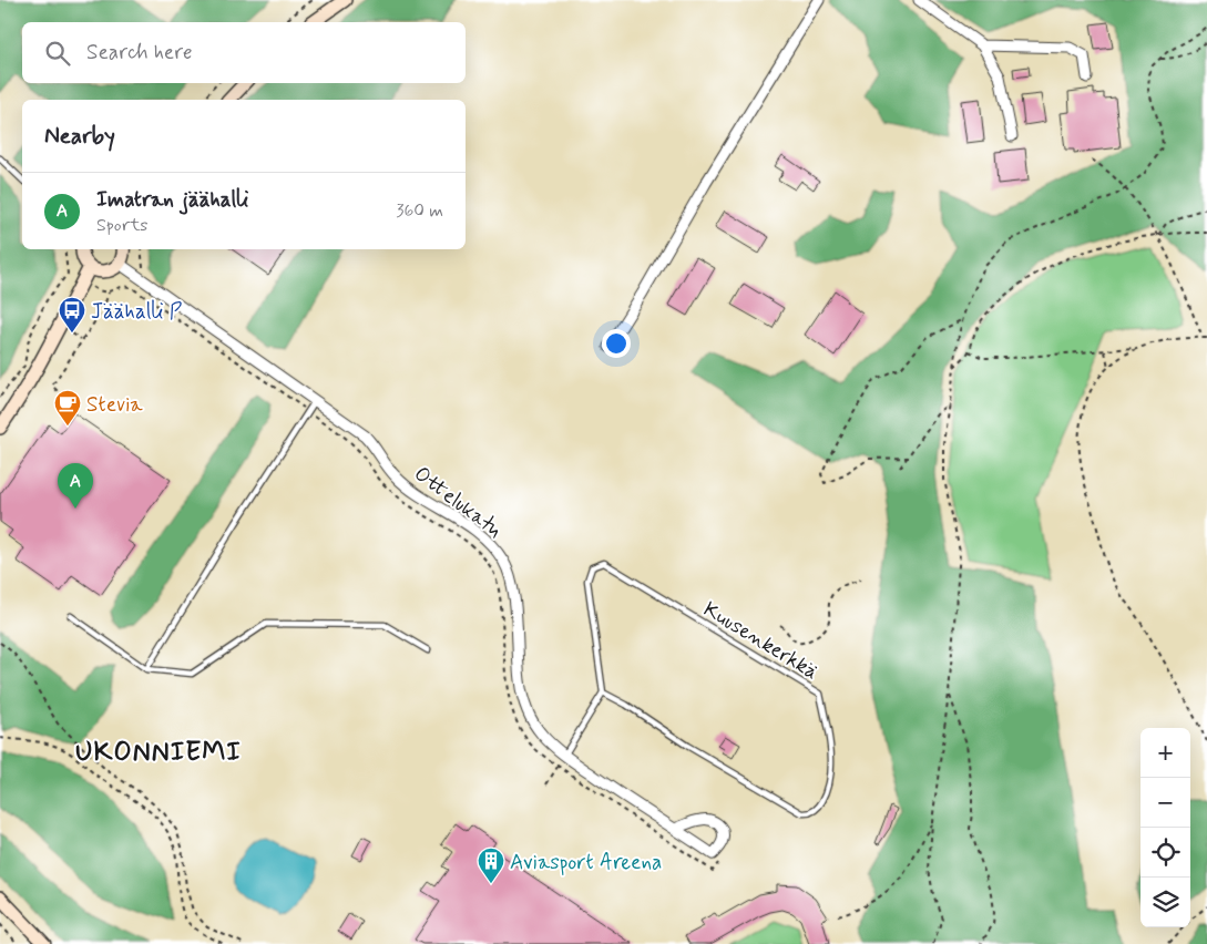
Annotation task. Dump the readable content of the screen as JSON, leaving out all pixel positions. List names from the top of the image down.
{
  "streets": {
    "street": ["Ottelukatu"],
    "lane": ["Kuusenkerkkä"]
  },
  "districts": ["UKONNIEMI"],
  "places": {
    "bus stop": ["Jäähalli P"],
    "cafe": ["Stevia"],
    "building": ["Aviasport Areena"]
  },
  "page": {
    "search": "Search here",
    "heading": "Nearby",
    "list": [
      {
        "mark": "A",
        "name": "Imatran jäähalli",
        "note": "Sports",
        "value": "360 m"
      }
    ],
    "pins": "A",
    "map_buttons": ["+", "−"]
  }
}
